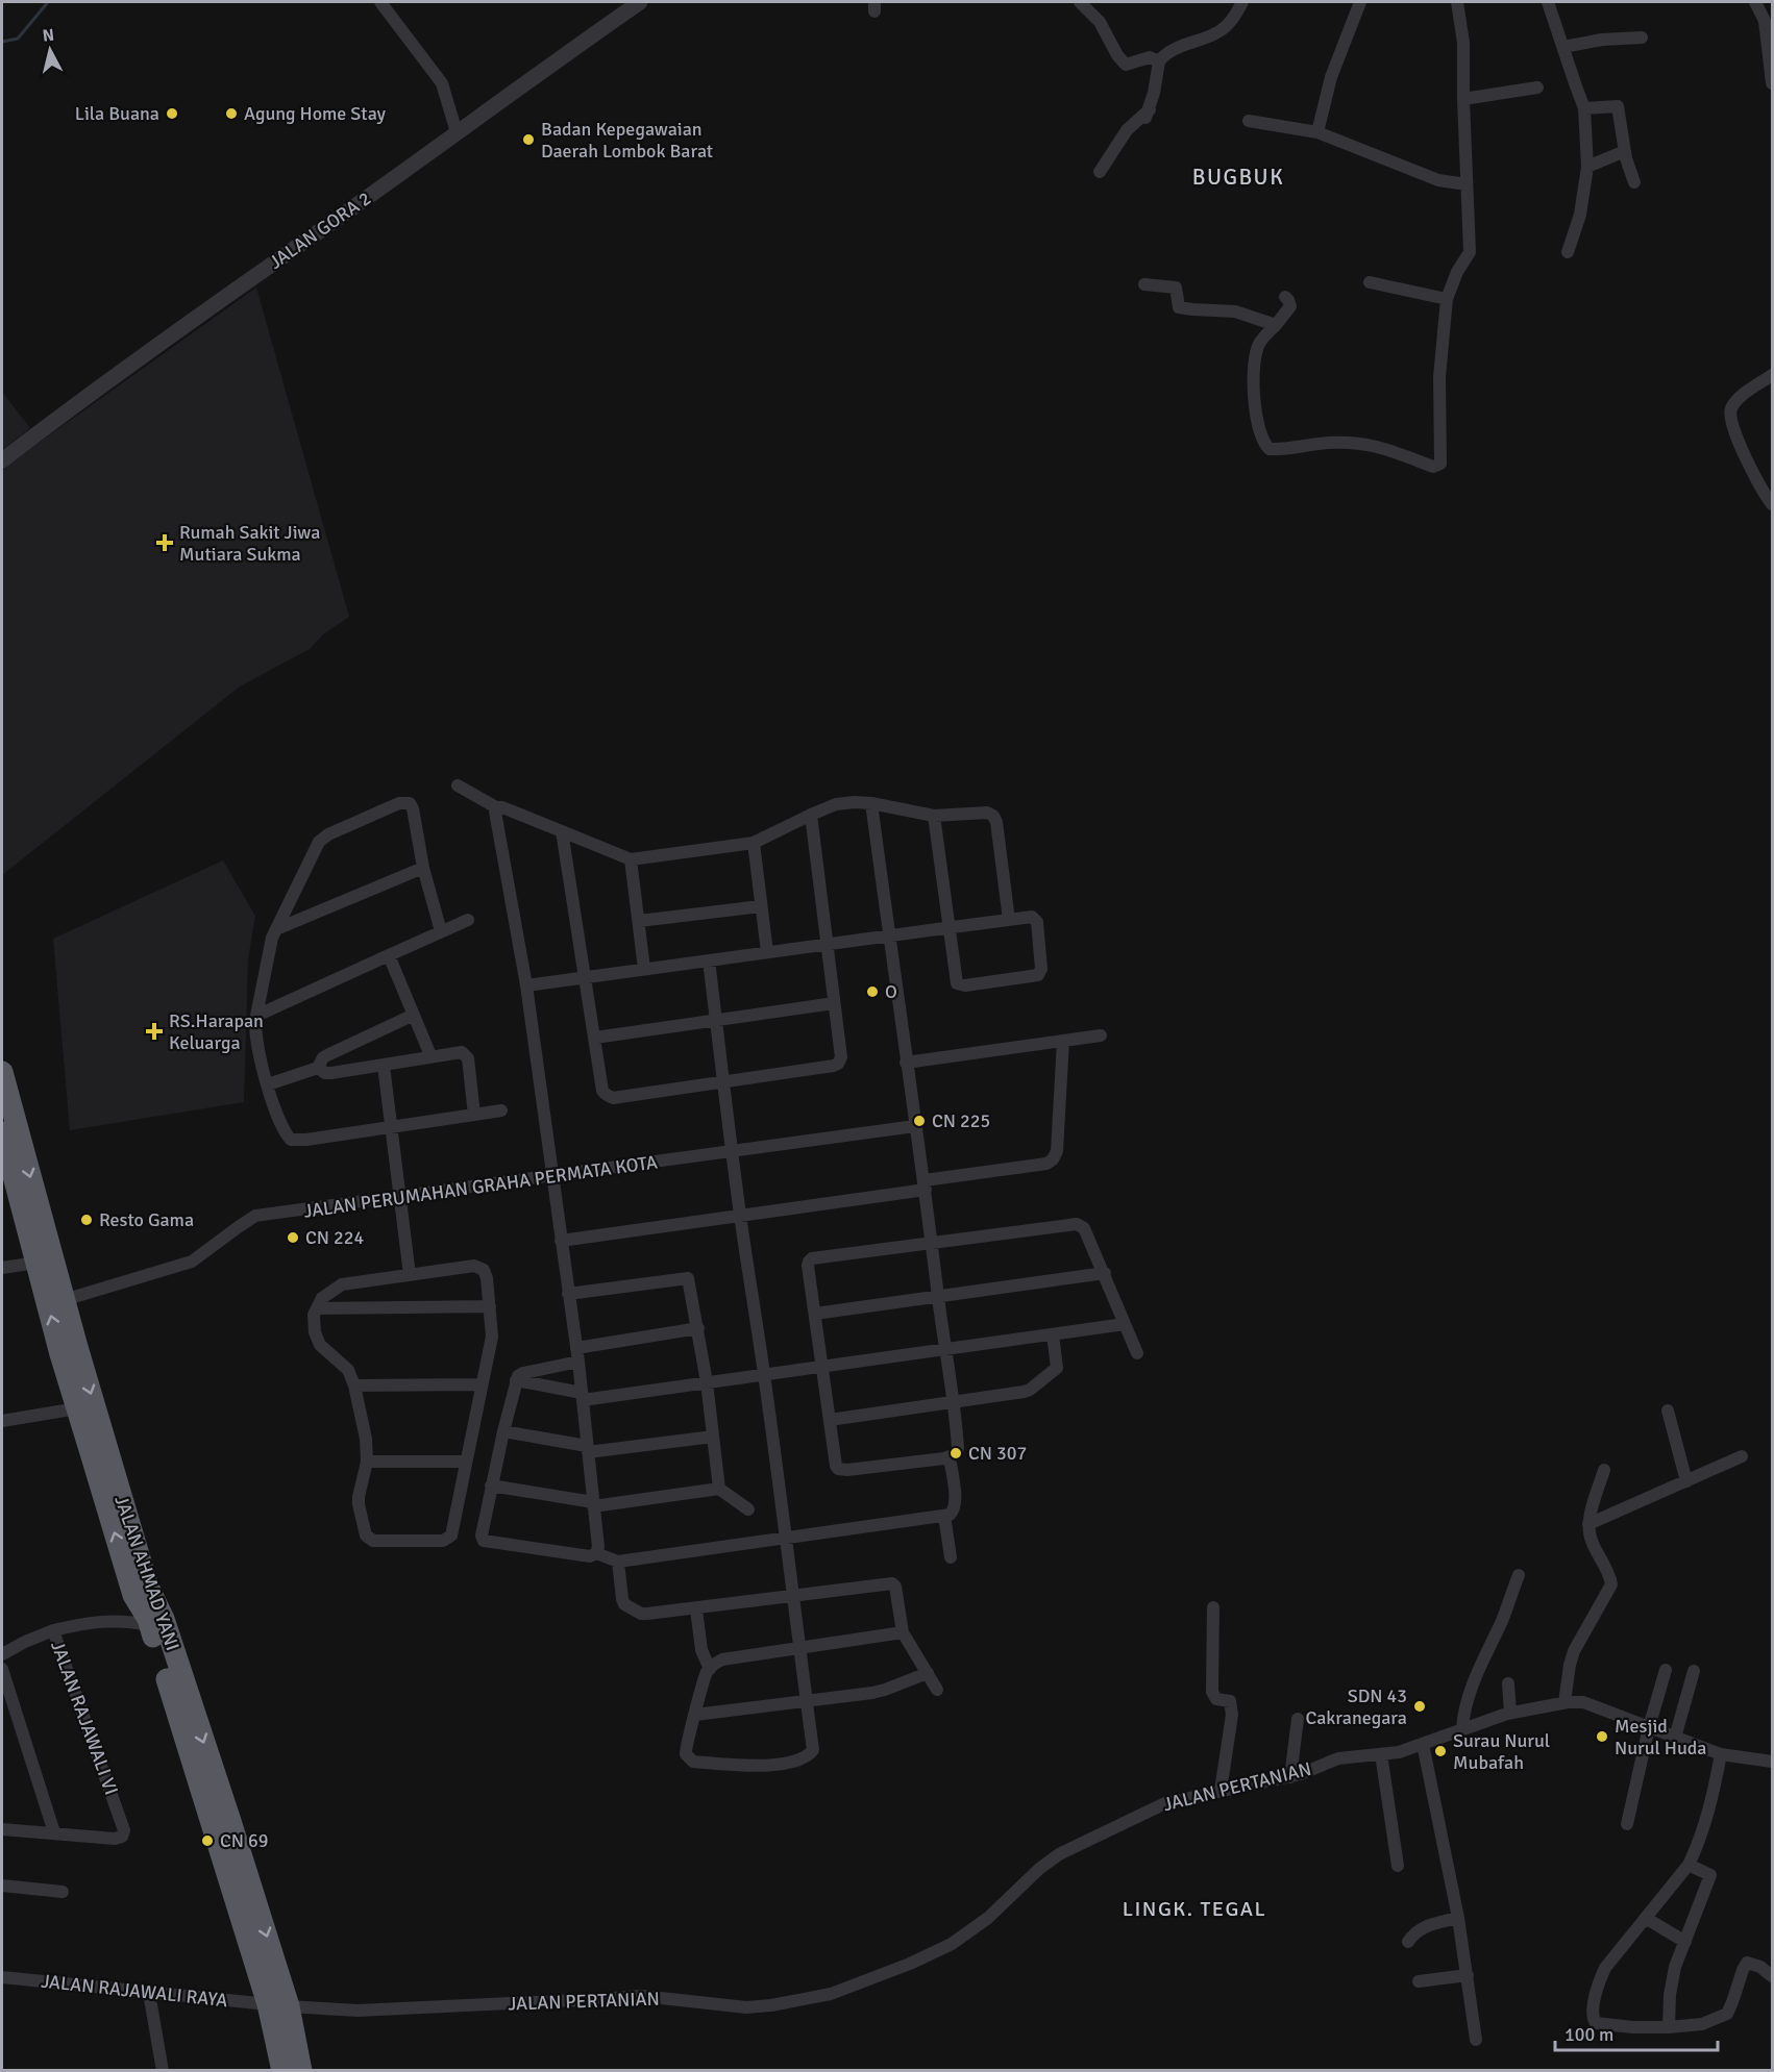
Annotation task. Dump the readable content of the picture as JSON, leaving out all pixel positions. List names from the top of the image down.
{
  "streets": {
    "highway": ["JALAN AHMAD YANI"],
    "street": [
      "JALAN GORA 2",
      "JALAN PERUMAHAN GRAHA PERMATA KOTA",
      "JALAN RAJAWALI VI",
      "JALAN PERTANIAN",
      "JALAN RAJAWALI RAYA"
    ]
  },
  "crossings": [
    ["JALAN PERUMAHAN GRAHA PERMATA KOTA", "JALAN AHMAD YANI"],
    ["JALAN AHMAD YANI", "JALAN PERTANIAN"],
    ["JALAN AHMAD YANI", "JALAN RAJAWALI RAYA"],
    ["JALAN PERTANIAN", "JALAN RAJAWALI RAYA"]
  ],
  "districts": ["BUGBUK", "LINGK. TEGAL"],
  "places": {
    "other": [
      "Lila Buana",
      "Agung Home Stay",
      "Badan Kepegawaian Daerah Lombok Barat",
      "O",
      "CN 225",
      "Resto Gama",
      "CN 224",
      "CN 307",
      "SDN 43 Cakranegara",
      "Mesjid Nurul Huda",
      "Surau Nurul Mubafah",
      "CN 69"
    ],
    "health": ["Rumah Sakit Jiwa Mutiara Sukma", "RS.Harapan Keluarga"]
  },
  "scale_bar": "100 m",
  "north": "top"
}
